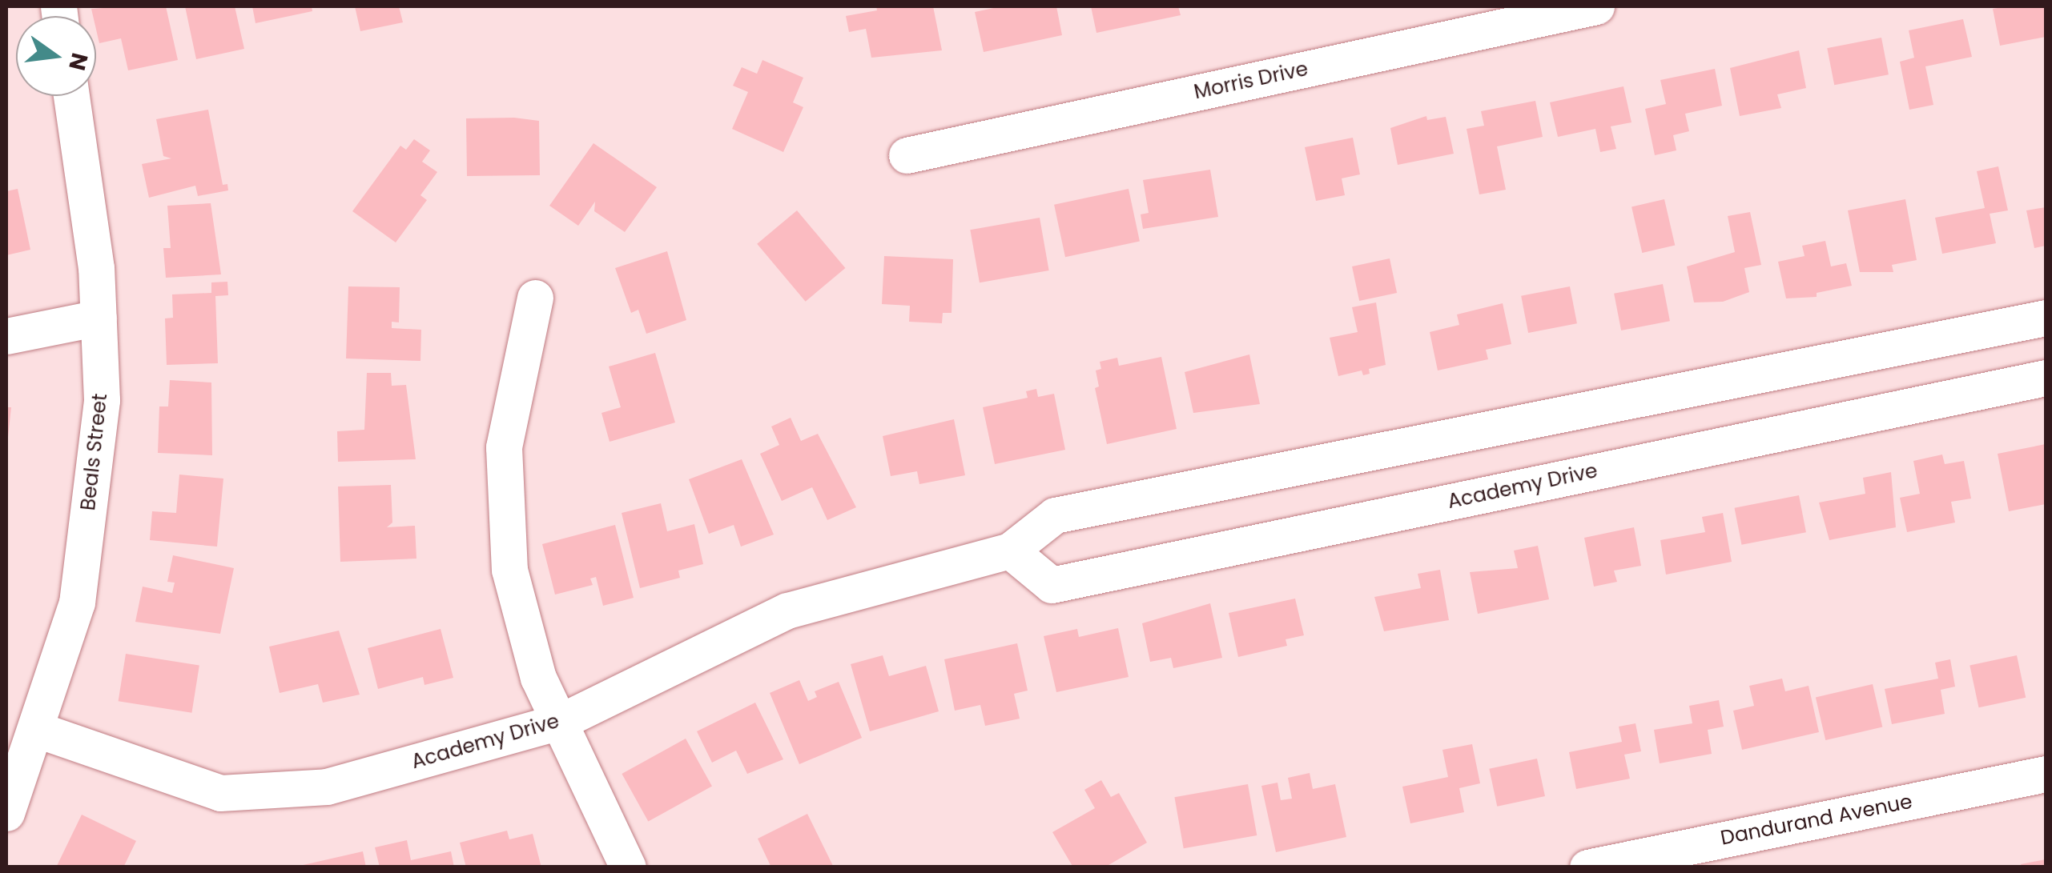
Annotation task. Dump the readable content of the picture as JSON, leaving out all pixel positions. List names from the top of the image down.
{
  "streets": {
    "street": [
      "Morris Drive",
      "Beals Street",
      "Academy Drive",
      "Dandurand Avenue"
    ]
  },
  "crossings": [
    ["Beals Street", "Academy Drive"]
  ],
  "north": "right"
}
